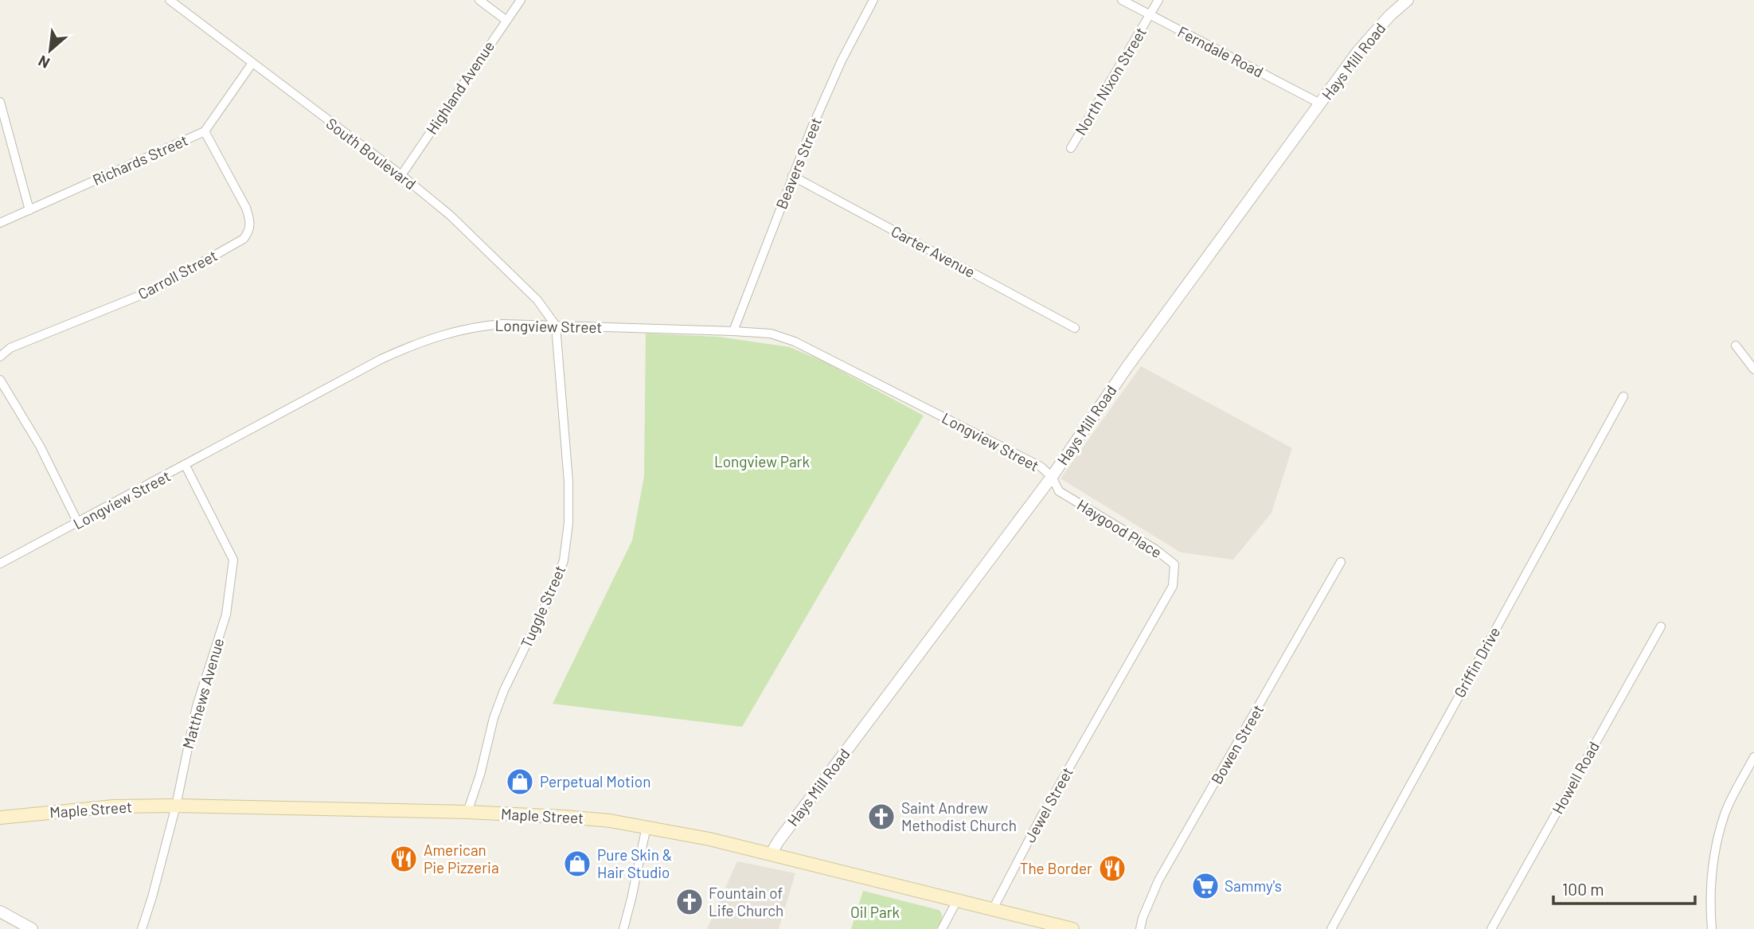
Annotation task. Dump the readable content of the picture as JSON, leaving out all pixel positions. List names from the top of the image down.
{
  "streets": {
    "main road": ["Maple Street"],
    "street": [
      "Ferndale Road",
      "Hays Mill Road",
      "North Nixon Street",
      "Highland Avenue",
      "South Boulevard",
      "Richards Street",
      "Beavers Street",
      "Carter Avenue",
      "Carroll Street",
      "Longview Street",
      "Haygood Place",
      "Tuggle Street",
      "Griffin Drive",
      "Matthews Avenue",
      "Bowen Street",
      "Howell Road",
      "Jewel Street"
    ]
  },
  "crossings": [
    ["Ferndale Road", "Hays Mill Road"],
    ["Ferndale Road", "North Nixon Street"],
    ["Hays Mill Road", "Longview Street"],
    ["Hays Mill Road", "Haygood Place"],
    ["Hays Mill Road", "Maple Street"],
    ["Highland Avenue", "South Boulevard"],
    ["South Boulevard", "Richards Street"],
    ["South Boulevard", "Longview Street"],
    ["South Boulevard", "Tuggle Street"],
    ["Richards Street", "Carroll Street"],
    ["Beavers Street", "Carter Avenue"],
    ["Beavers Street", "Longview Street"],
    ["Longview Street", "Haygood Place"],
    ["Longview Street", "Tuggle Street"],
    ["Longview Street", "Matthews Avenue"],
    ["Haygood Place", "Jewel Street"],
    ["Tuggle Street", "Maple Street"],
    ["Matthews Avenue", "Maple Street"],
    ["Jewel Street", "Maple Street"]
  ],
  "parks": ["Longview Park", "Oil Park"],
  "places": {
    "shop": ["Perpetual Motion", "Pure Skin & Hair Studio"],
    "church": ["Saint Andrew Methodist Church", "Fountain of Life Church"],
    "restaurant": ["American Pie Pizzeria", "The Border"],
    "supermarket": ["Sammy's"]
  },
  "scale_bar": "100 m",
  "north": "bottom left"
}
